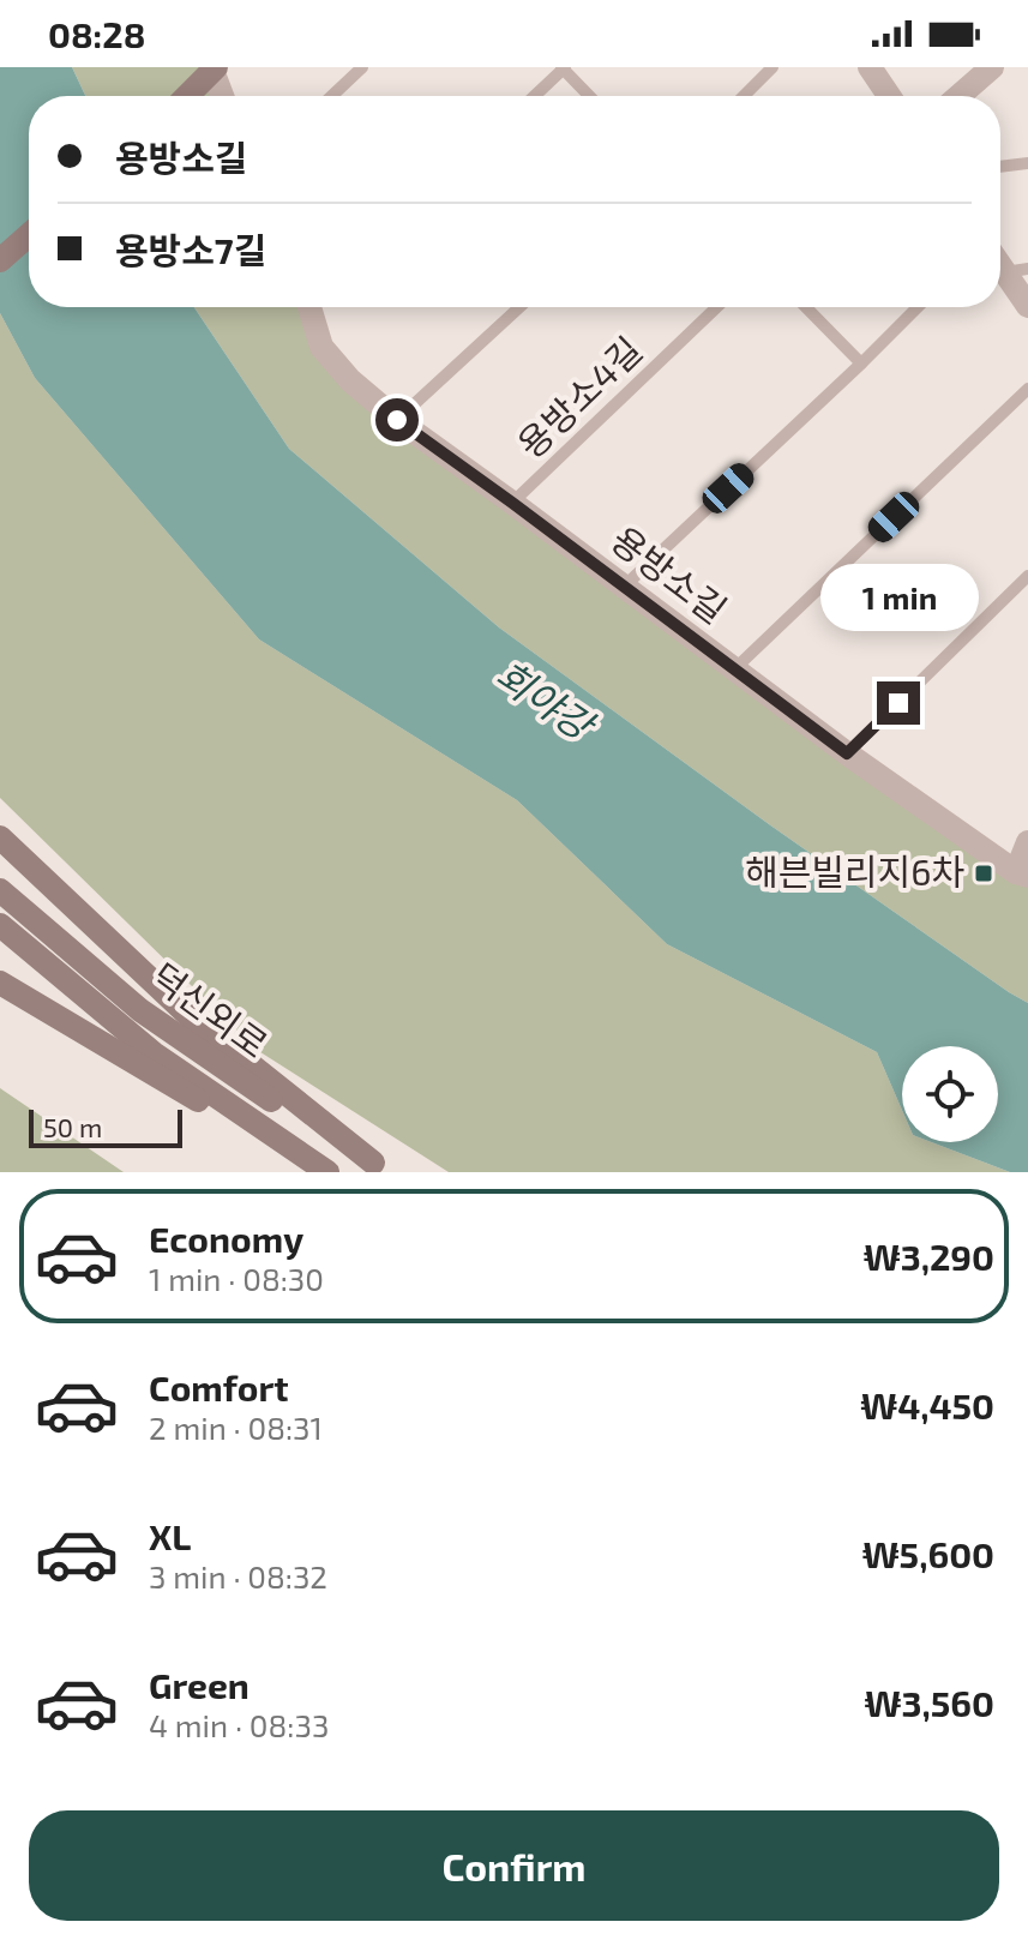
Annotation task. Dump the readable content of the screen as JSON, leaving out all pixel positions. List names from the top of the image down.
{
  "streets": {
    "main road": ["덕신외로"],
    "street": ["용방소길"],
    "lane": ["용방소4길"]
  },
  "crossings": [
    ["용방소4길", "용방소길"]
  ],
  "water": ["회야강"],
  "places": {
    "transit": ["해븐빌리지6차"]
  },
  "scale_bar": "50 m",
  "page": {
    "status": "08:28",
    "banner": ["용방소길", "용방소7길"],
    "bubble": "1 min",
    "scale": "50 m",
    "list": [
      {
        "name": "Economy",
        "note": "1 min · 08:30",
        "value": "₩3,290"
      },
      {
        "name": "Comfort",
        "note": "2 min · 08:31",
        "value": "₩4,450"
      },
      {
        "name": "XL",
        "note": "3 min · 08:32",
        "value": "₩5,600"
      },
      {
        "name": "Green",
        "note": "4 min · 08:33",
        "value": "₩3,560"
      }
    ],
    "buttons": "Confirm"
  }
}
